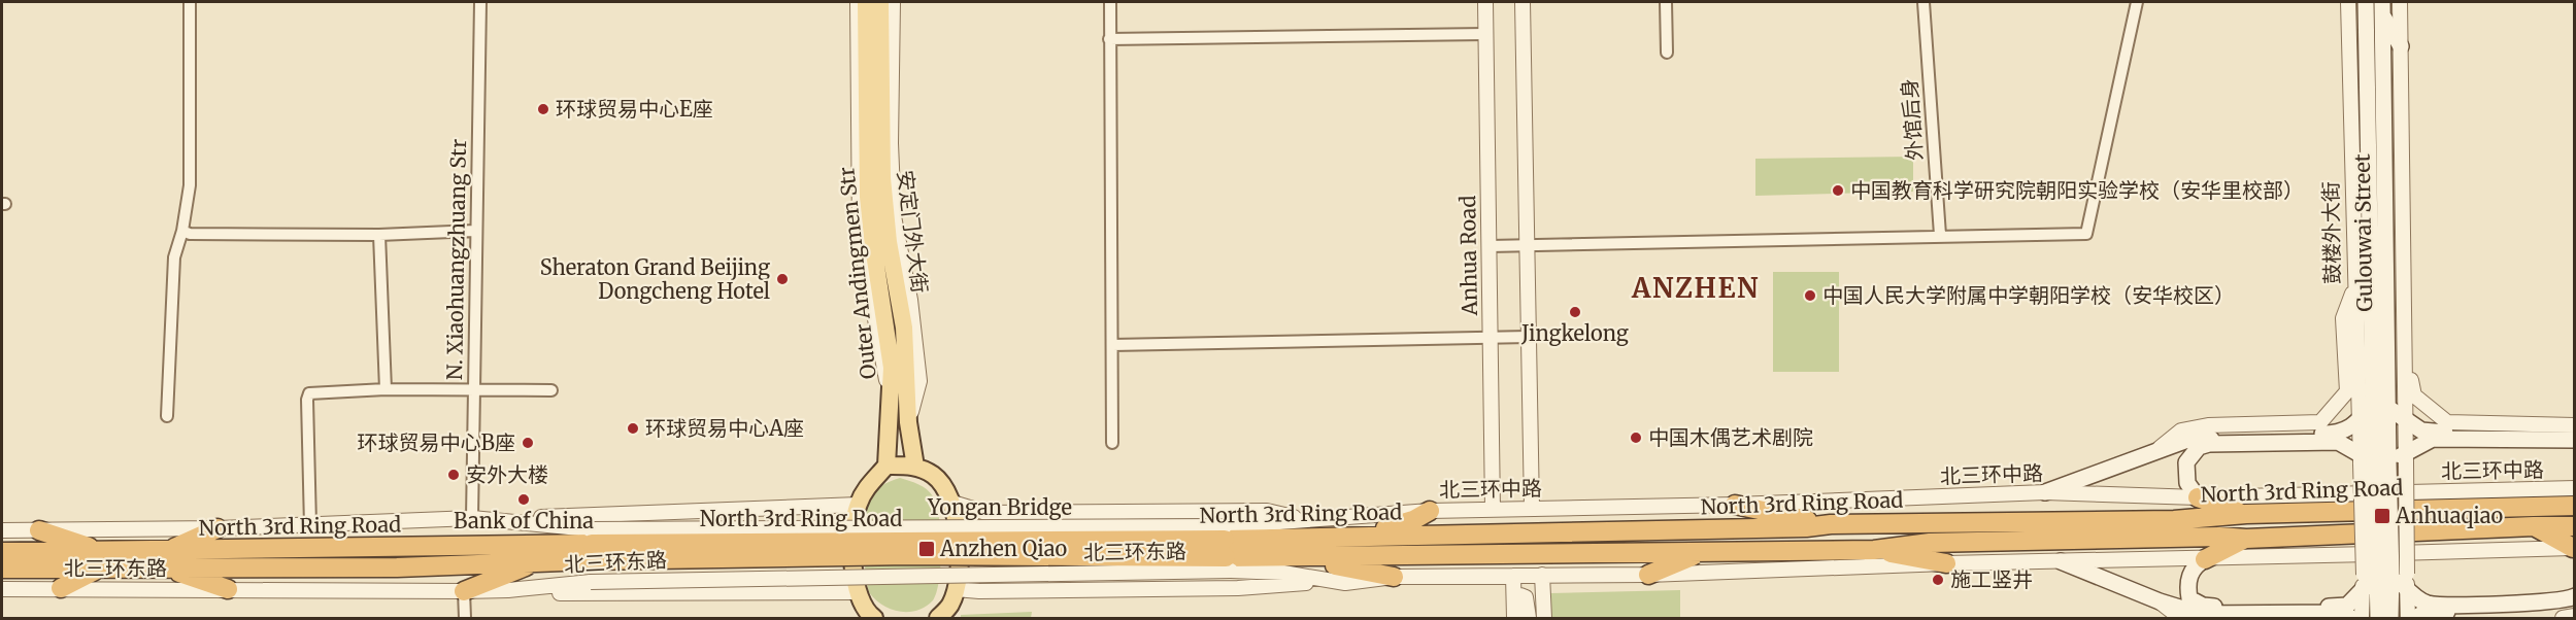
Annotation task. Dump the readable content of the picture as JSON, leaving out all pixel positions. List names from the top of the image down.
{
  "streets": {
    "highway": ["North 3rd Ring Road"],
    "main road": [
      "安定门外大街",
      "鼓楼外大街",
      "Gulouwai Street",
      "Outer Andingmen Str"
    ],
    "street": [
      "外馆后身",
      "Anhua Road",
      "N. Xiaohuangzhuang Str",
      "北三环中路",
      "Yongan Bridge",
      "北三环东路"
    ]
  },
  "crossings": [
    ["鼓楼外大街", "Gulouwai Street"],
    ["Anhua Road", "北三环中路"],
    ["N. Xiaohuangzhuang Str", "北三环东路"],
    ["北三环中路", "North 3rd Ring Road"],
    ["北三环中路", "Yongan Bridge"],
    ["北三环中路", "北三环东路"],
    ["North 3rd Ring Road", "Yongan Bridge"],
    ["North 3rd Ring Road", "北三环东路"],
    ["Yongan Bridge", "北三环东路"]
  ],
  "districts": ["ANZHEN"],
  "places": {
    "other": [
      "环球贸易中心E座",
      "中国教育科学研究院朝阳实验学校（安华里校部）",
      "Sheraton Grand Beijing Dongcheng Hotel",
      "中国人民大学附属中学朝阳学校（安华校区）",
      "Jingkelong",
      "环球贸易中心A座",
      "中国木偶艺术剧院",
      "环球贸易中心B座",
      "安外大楼",
      "Bank of China",
      "施工竖井"
    ],
    "transit": ["Anhuaqiao", "Anzhen Qiao"]
  }
}
